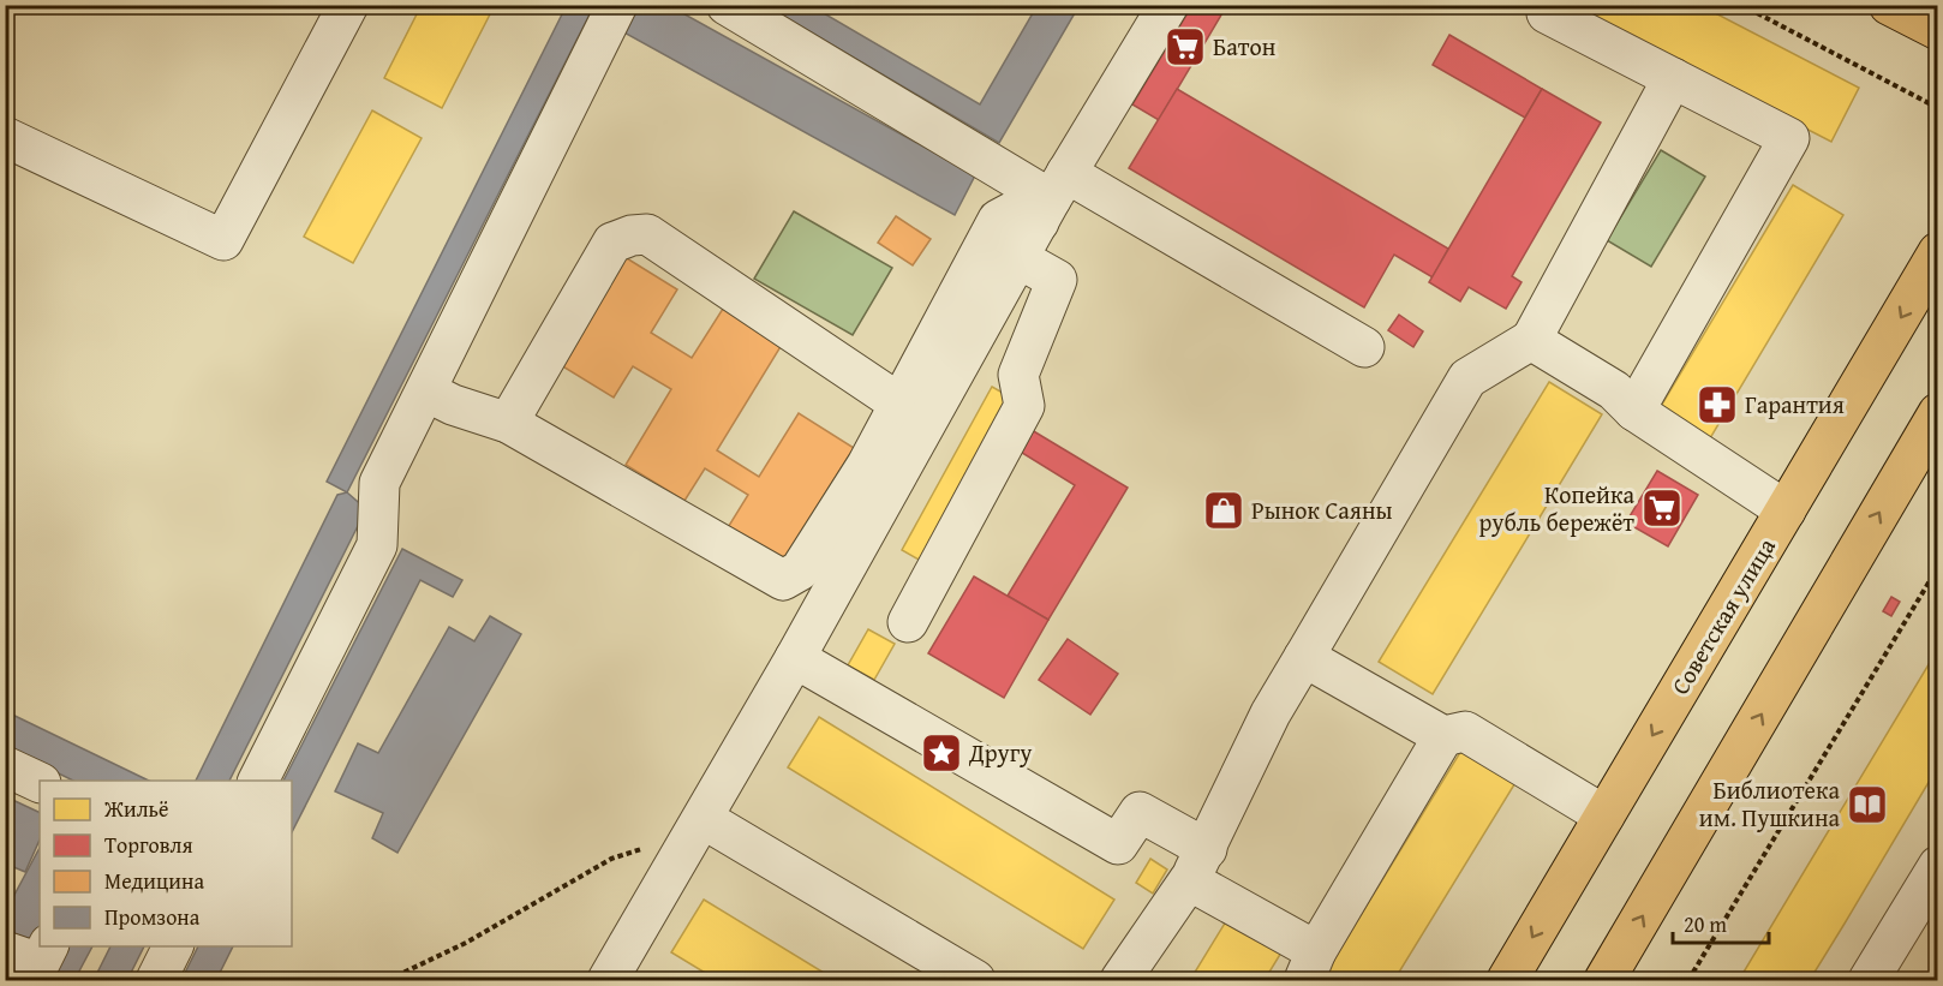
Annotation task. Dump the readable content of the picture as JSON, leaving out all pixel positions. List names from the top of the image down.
{
  "streets": {
    "main road": ["Советская улица"]
  },
  "places": {
    "supermarket": ["Батон", "Копейка рубль бережёт"],
    "pharmacy": ["Гарантия"],
    "shop": ["Рынок Саяны"],
    "place": ["Другу"],
    "library": ["Библиотека им. Пушкина"]
  },
  "legend": [
    "Жильё",
    "Торговля",
    "Медицина",
    "Промзона"
  ],
  "scale_bar": "20 m"
}
